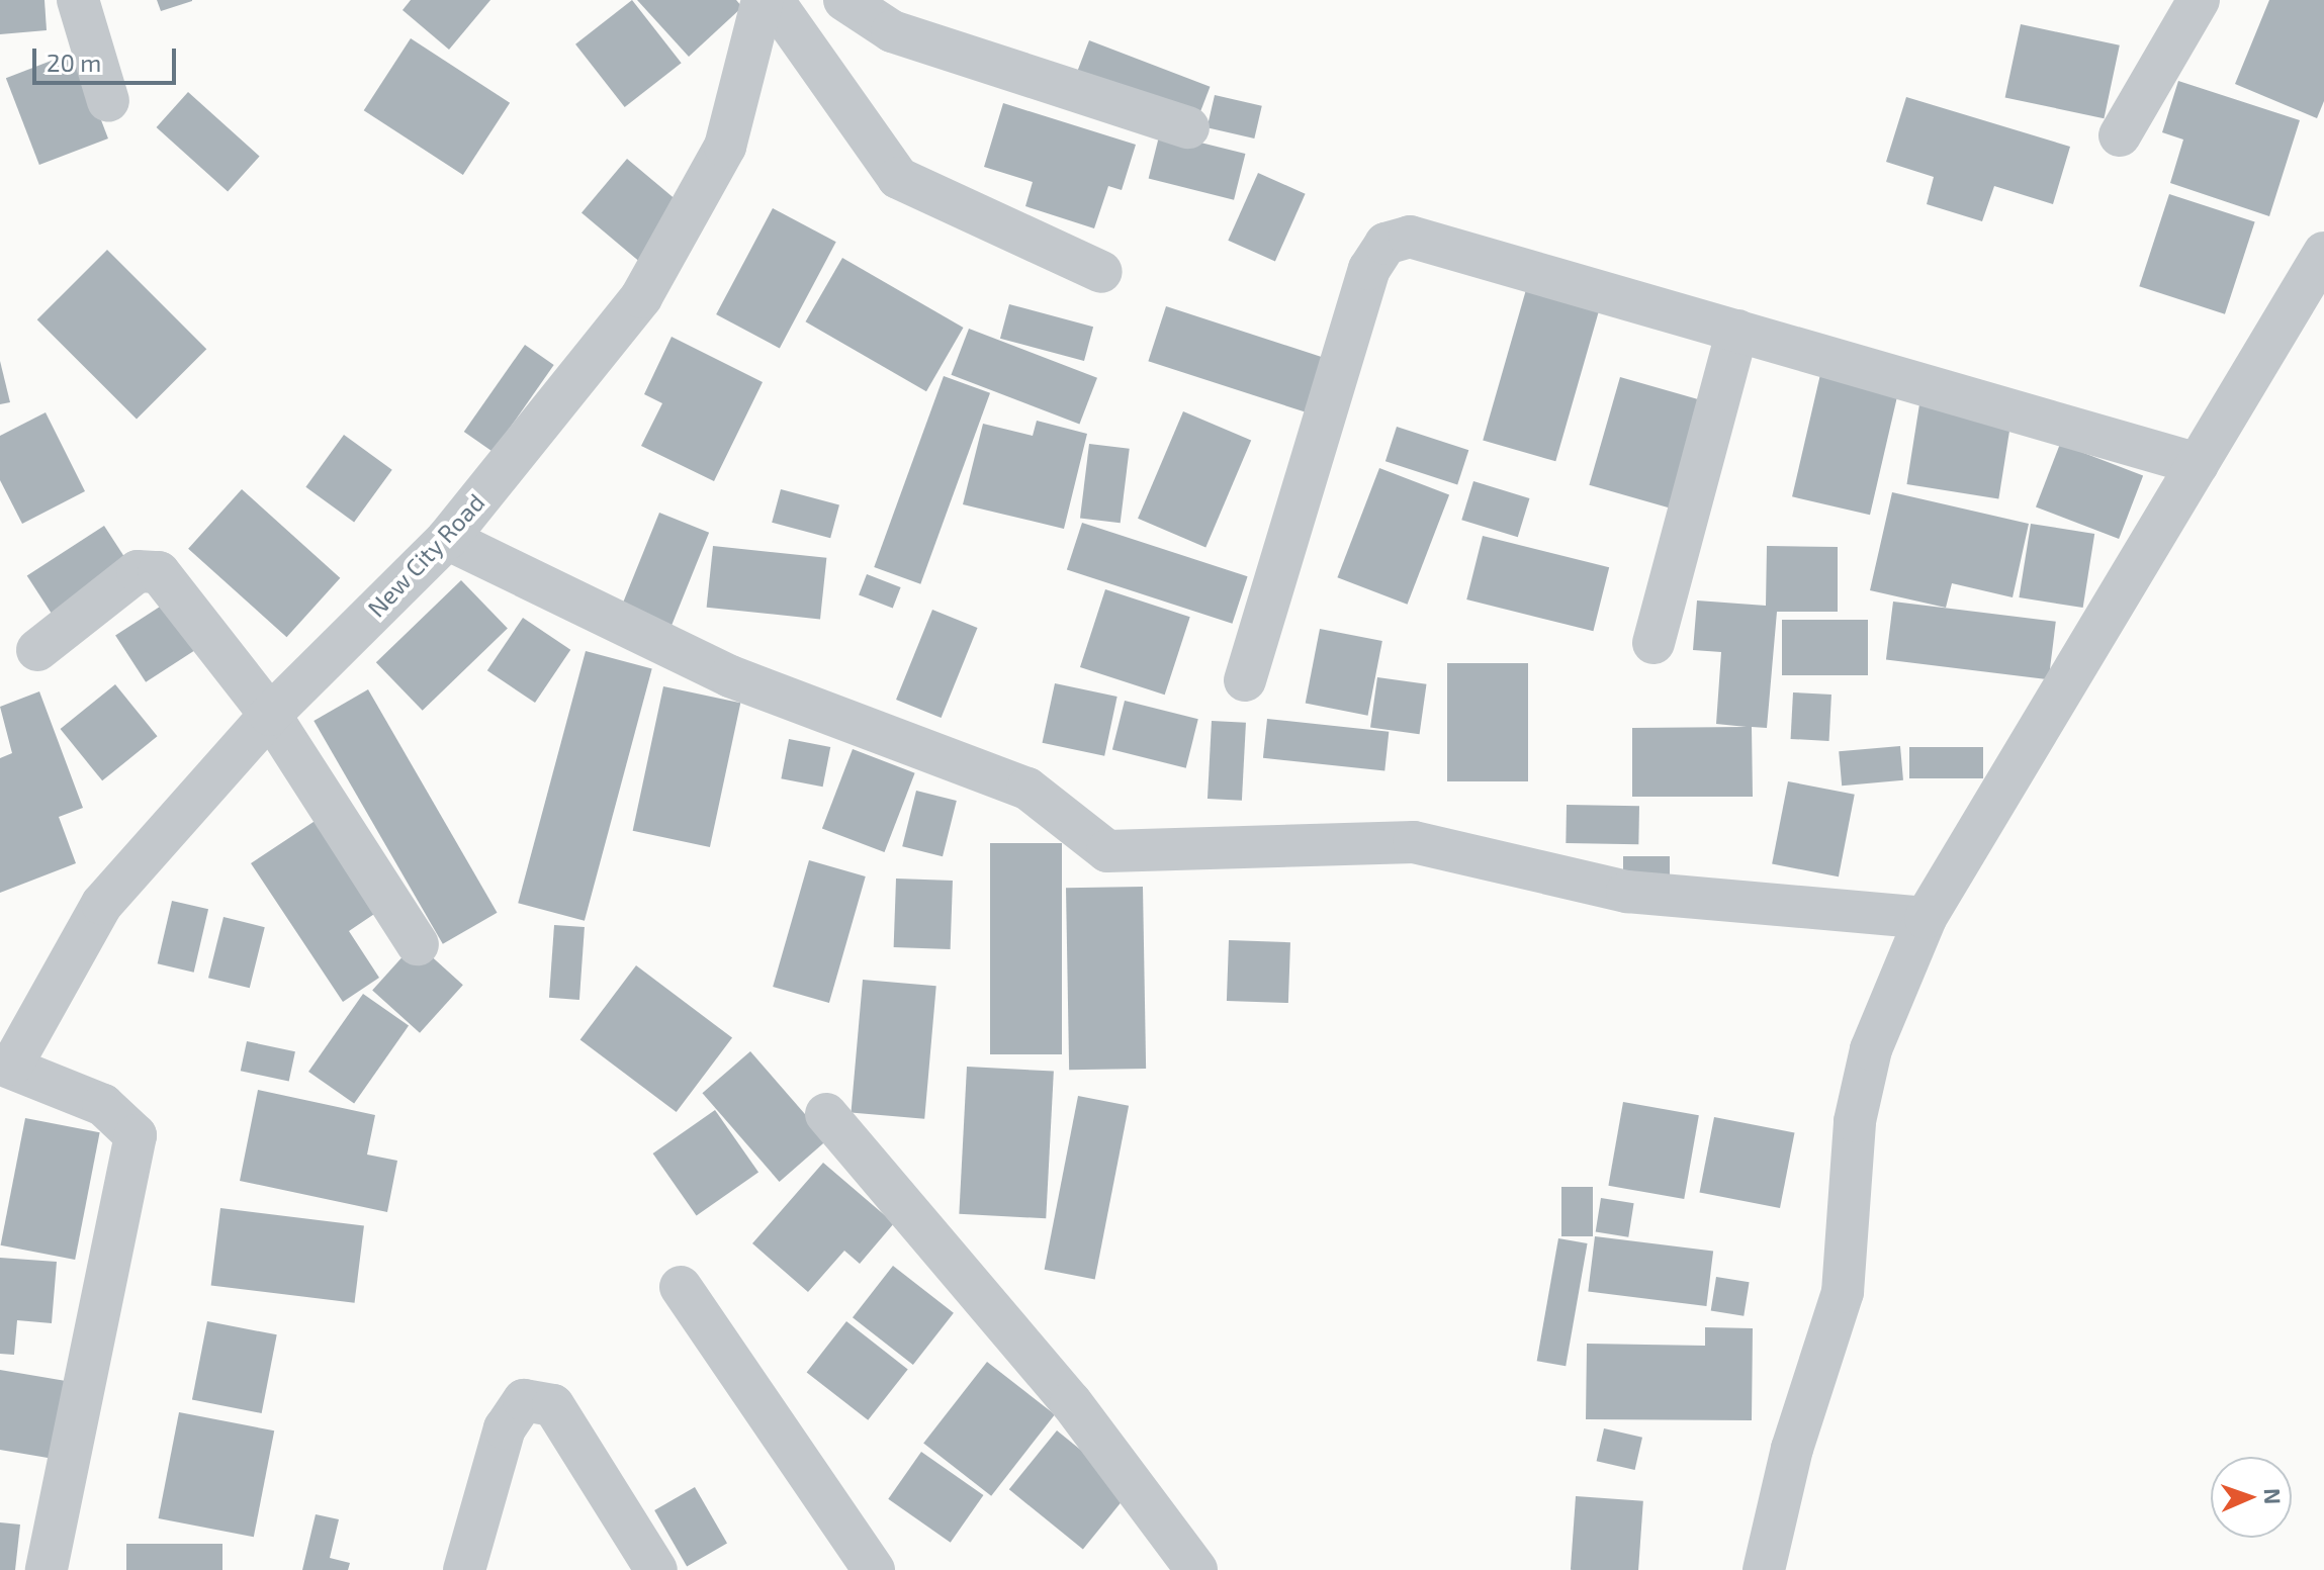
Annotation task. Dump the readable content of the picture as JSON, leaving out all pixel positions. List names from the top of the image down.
{
  "streets": {
    "street": ["New City Road"]
  },
  "scale_bar": "20 m",
  "north": "right"
}
